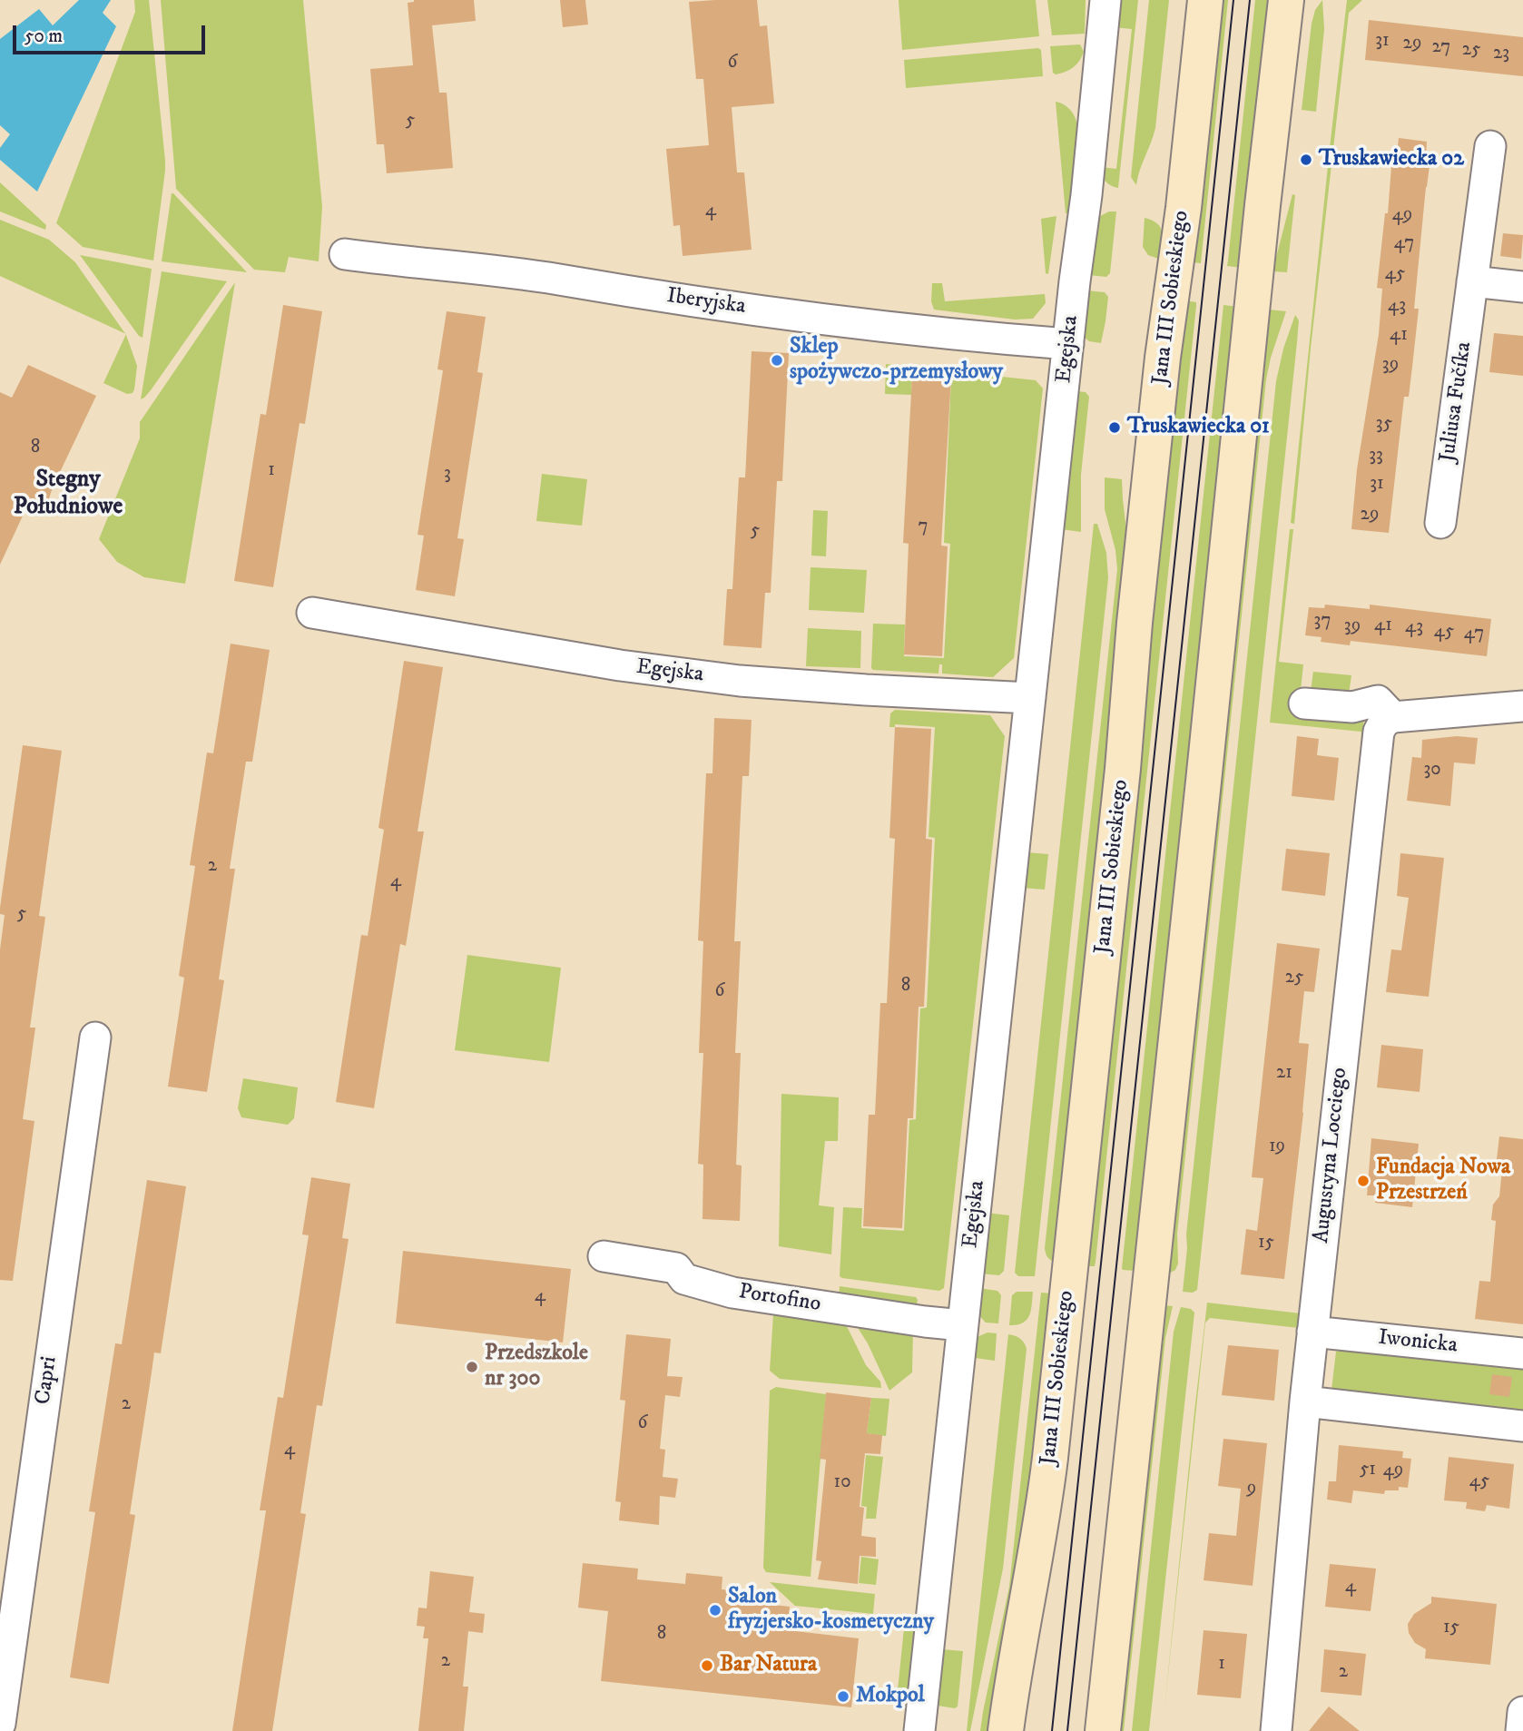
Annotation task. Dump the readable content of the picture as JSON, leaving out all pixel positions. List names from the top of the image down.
{
  "streets": {
    "main road": ["Jana III Sobieskiego"],
    "street": [
      "Iberyjska",
      "Egejska",
      "Juliusa Fučíka",
      "Augustyna Locciego",
      "Portofino",
      "Iwonicka",
      "Capri"
    ]
  },
  "crossings": [
    ["Iberyjska", "Egejska"],
    ["Egejska", "Portofino"],
    ["Augustyna Locciego", "Iwonicka"]
  ],
  "districts": ["Stegny Południowe"],
  "places": [
    "Truskawiecka 02",
    "Sklep spożywczo-przemysłowy",
    "Truskawiecka 01",
    "Fundacja Nowa Przestrzeń",
    "Przedszkole nr 300",
    "Salon fryzjersko-kosmetyczny",
    "Bar Natura",
    "Mokpol"
  ],
  "house_numbers": [
    "31",
    "29",
    "27",
    "25",
    "23",
    "6",
    "5",
    "4",
    "49",
    "47",
    "45",
    "43",
    "41",
    "39",
    "35",
    "8",
    "33",
    "1",
    "3",
    "31",
    "29",
    "7",
    "5",
    "37",
    "41",
    "39",
    "43",
    "45",
    "47",
    "30",
    "2",
    "4",
    "5",
    "25",
    "8",
    "6",
    "21",
    "19",
    "15",
    "4",
    "2",
    "6",
    "4",
    "51",
    "49",
    "45",
    "10",
    "9",
    "4",
    "15",
    "8",
    "2",
    "1",
    "2"
  ],
  "scale_bar": "50 m"
}
